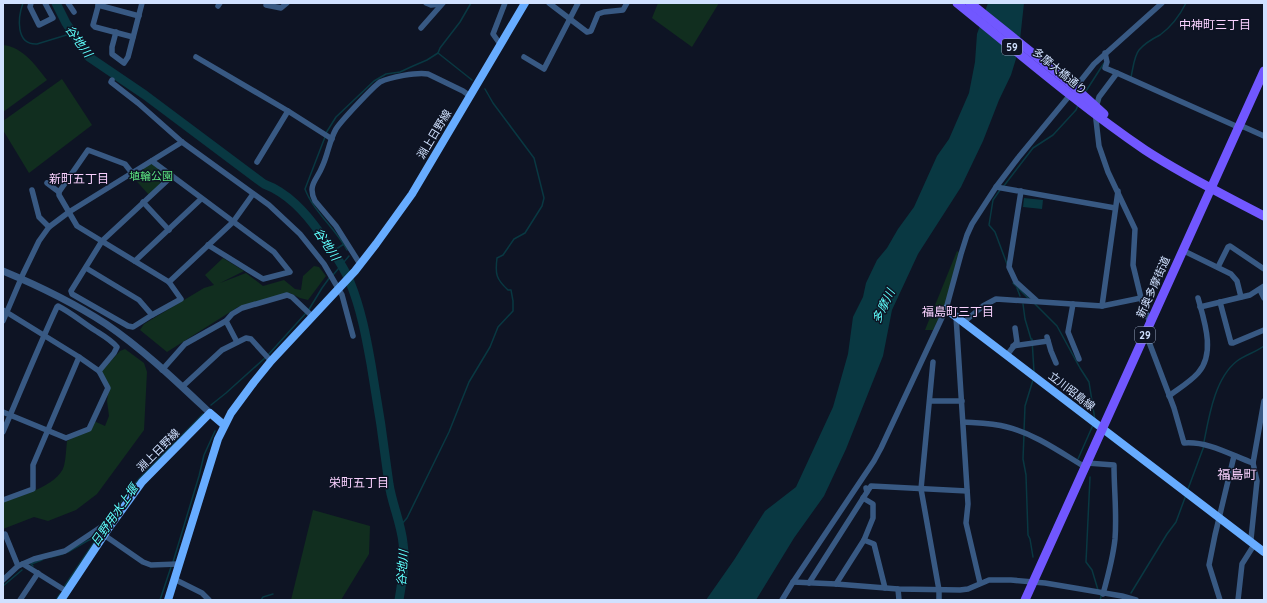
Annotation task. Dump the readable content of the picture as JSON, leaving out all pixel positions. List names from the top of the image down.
{
  "streets": {
    "main road": [
      "59",
      "多摩大橋通り",
      "淵上日野線",
      "新奥多摩街道",
      "29",
      "立川昭島線"
    ]
  },
  "crossings": [
    ["多摩大橋通り", "新奥多摩街道"],
    ["新奥多摩街道", "立川昭島線"]
  ],
  "districts": [
    "中神町三丁目",
    "新町五丁目",
    "福島町三丁目",
    "福島町",
    "栄町五丁目"
  ],
  "water": ["谷地川", "多摩川", "日野用水上堰"],
  "parks": ["埴輪公園"]
}
